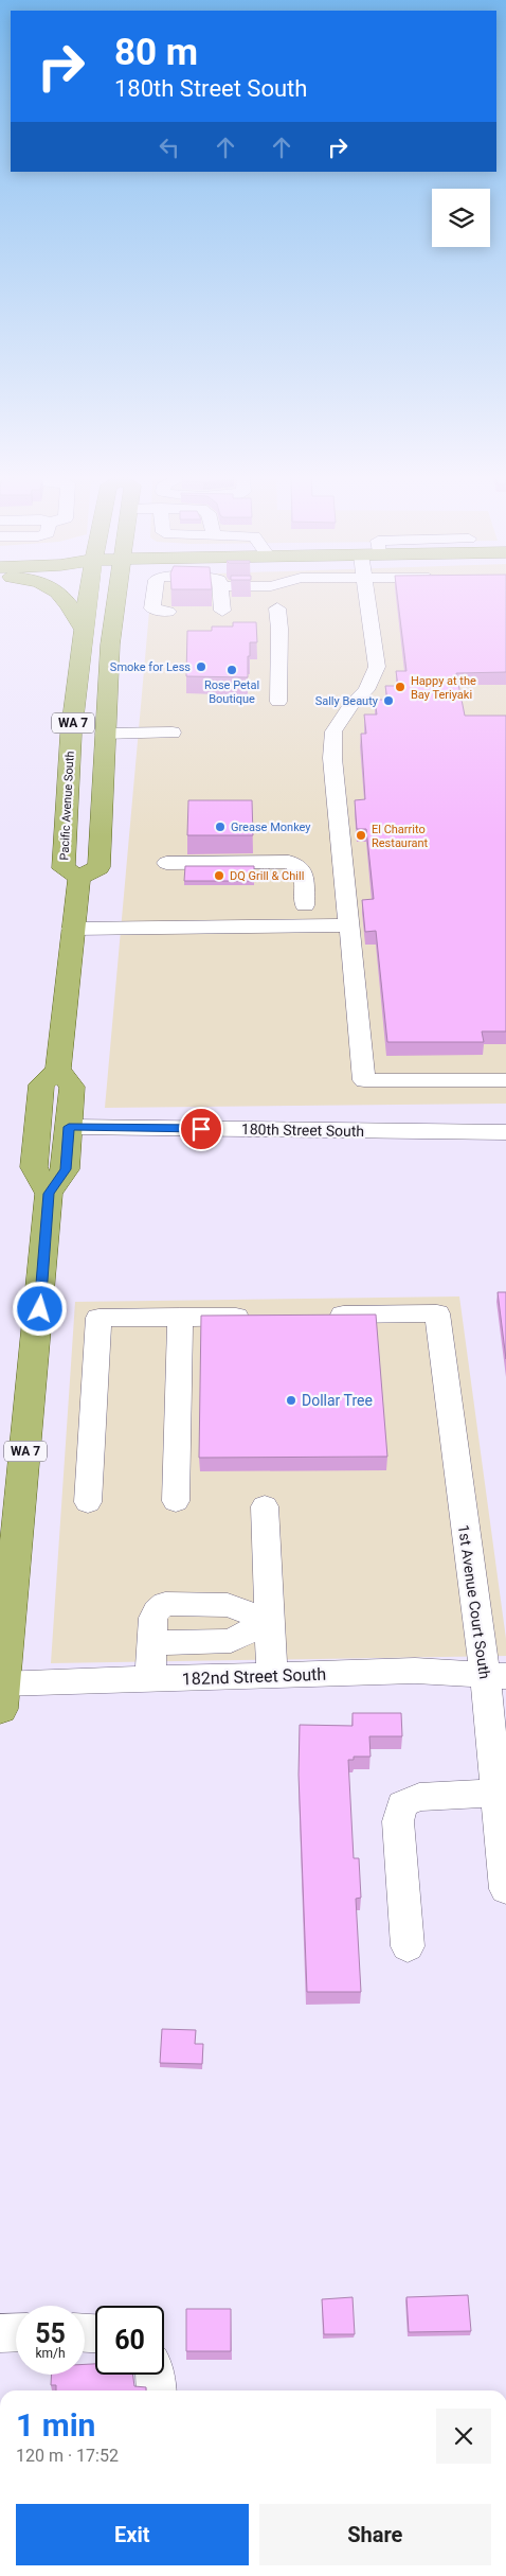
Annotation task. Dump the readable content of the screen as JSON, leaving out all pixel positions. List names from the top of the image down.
{
  "streets": {
    "main road": ["WA 7", "Pacific Avenue South"],
    "street": ["180th Street South", "1st Avenue Court South", "182nd Street South"]
  },
  "crossings": [
    ["WA 7", "182nd Street South"],
    ["1st Avenue Court South", "182nd Street South"]
  ],
  "places": [
    "Smoke for Less",
    "Rose Petal Boutique",
    "Happy at the Bay Teriyaki",
    "Sally Beauty",
    "Grease Monkey",
    "El Charrito Restaurant",
    "DQ Grill & Chill",
    "Dollar Tree"
  ],
  "page": {
    "turn": ["80 m", "180th Street South"],
    "speed": "55 km/h",
    "limit": "60",
    "heading": ["1 min", "120 m · 17:52"],
    "buttons": ["Exit", "Share"]
  }
}
